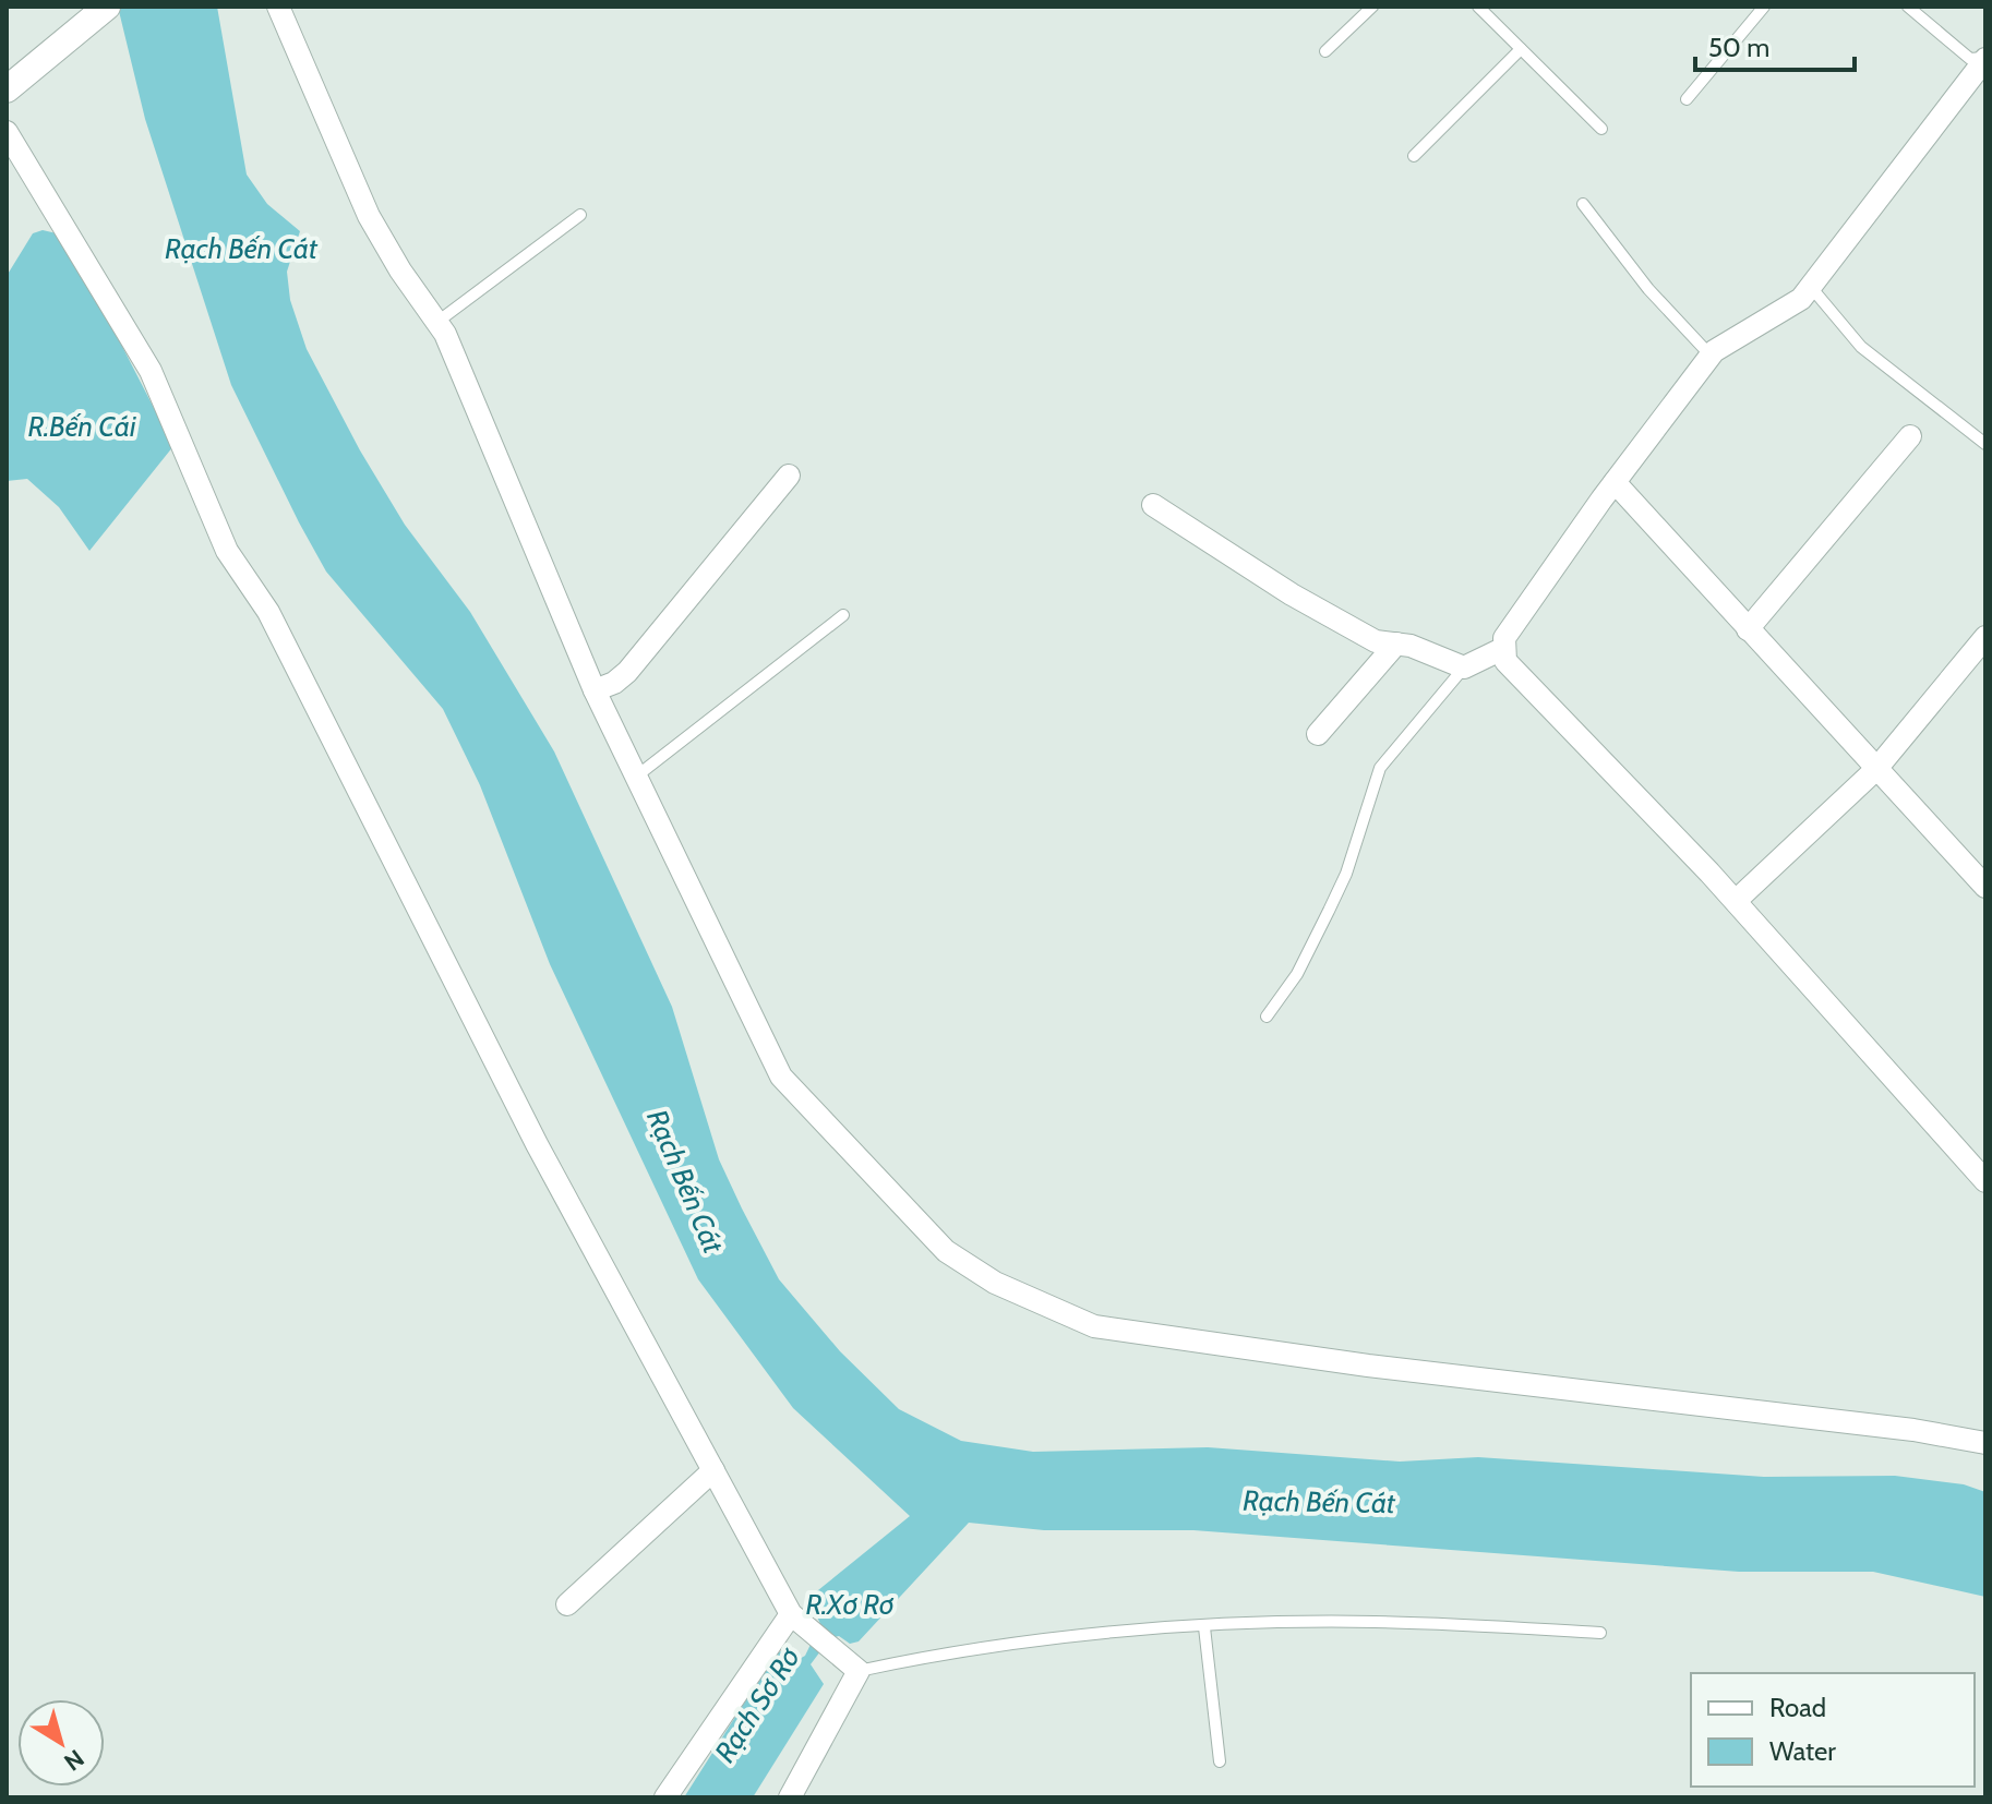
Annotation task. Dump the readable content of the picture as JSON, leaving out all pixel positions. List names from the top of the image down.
{
  "water": [
    "Rạch Bến Cát",
    "R.Bến Cái",
    "R.Xơ Rơ",
    "Rạch Sơ Rơ"
  ],
  "legend": ["Road", "Water"],
  "scale_bar": "50 m",
  "north": "bottom right"
}
